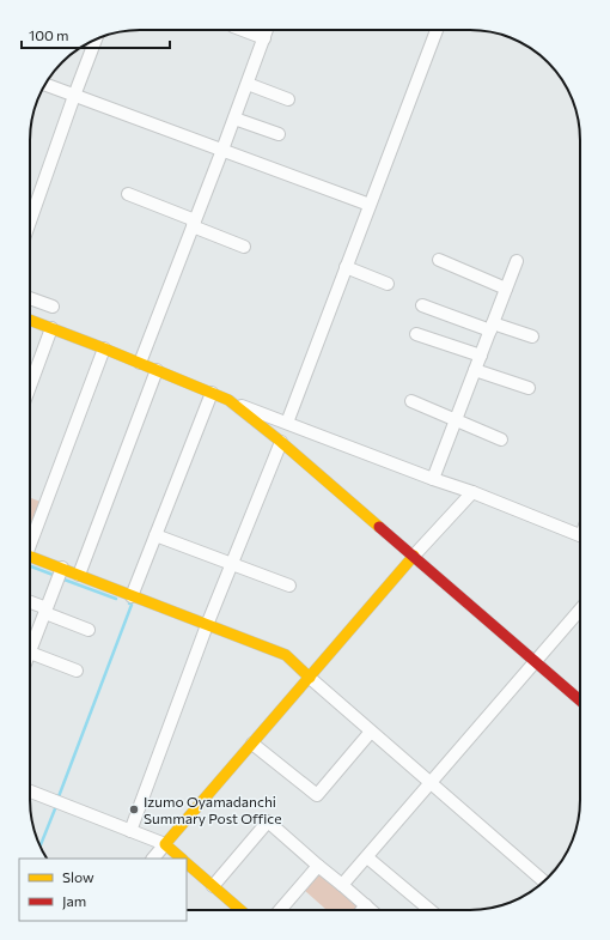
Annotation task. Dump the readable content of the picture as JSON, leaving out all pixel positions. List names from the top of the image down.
{
  "places": ["Izumo Oyamadanchi Summary Post Office"],
  "legend": ["Slow", "Jam"],
  "scale_bar": "100 m"
}
